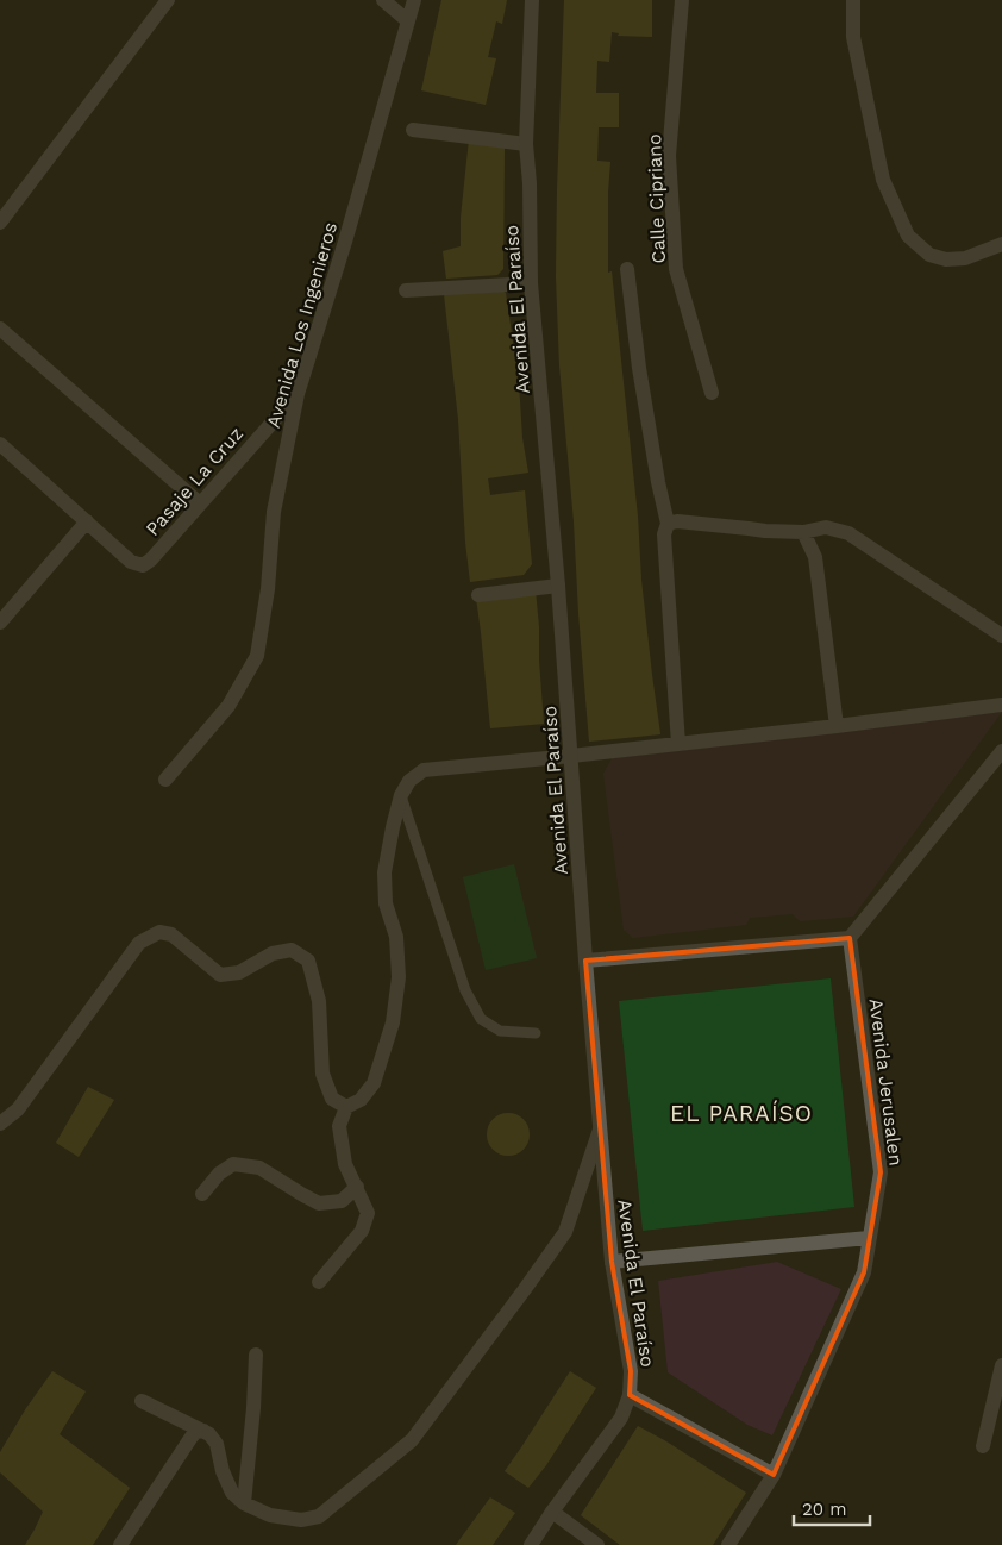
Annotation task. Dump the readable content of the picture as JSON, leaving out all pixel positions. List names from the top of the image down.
{
  "streets": {
    "street": [
      "Calle Cipriano",
      "Avenida El Paraíso",
      "Avenida Los Ingenieros",
      "Pasaje La Cruz",
      "Avenida Jerusalen"
    ]
  },
  "crossings": [
    ["Avenida Los Ingenieros", "Pasaje La Cruz"]
  ],
  "districts": ["EL PARAÍSO"],
  "scale_bar": "20 m"
}
